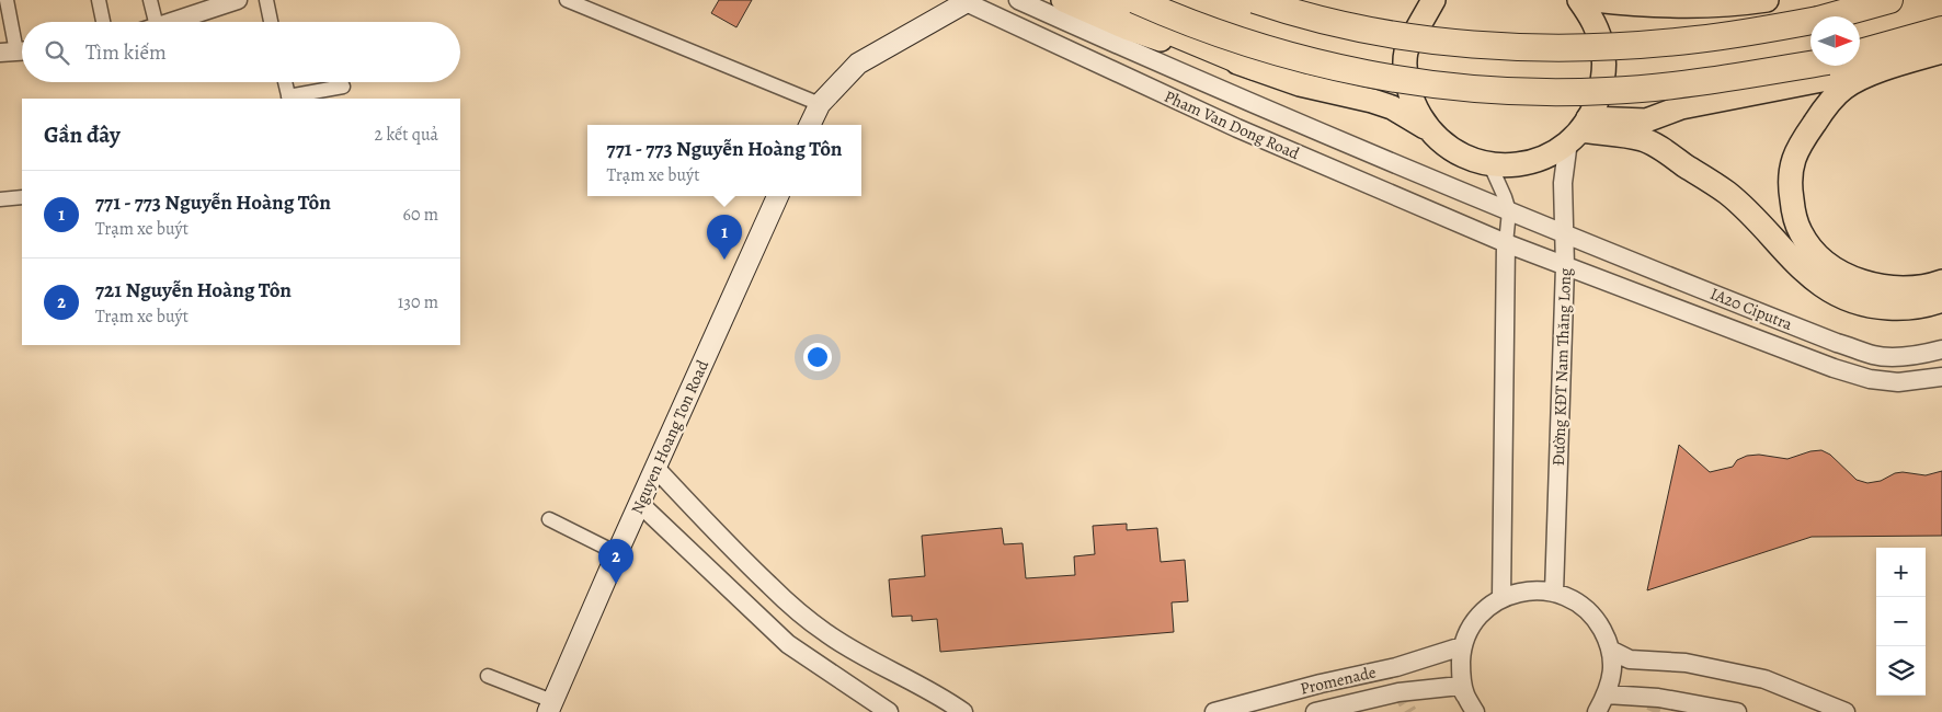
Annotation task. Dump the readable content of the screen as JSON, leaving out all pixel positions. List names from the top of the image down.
{
  "streets": {
    "main road": ["Nguyen Hoang Ton Road"],
    "street": [
      "Pham Van Dong Road",
      "IA20 Ciputra",
      "Đường KĐT Nam Thăng Long",
      "Promenade"
    ]
  },
  "crossings": [
    ["Pham Van Dong Road", "IA20 Ciputra"],
    ["Pham Van Dong Road", "Đường KĐT Nam Thăng Long"],
    ["IA20 Ciputra", "Đường KĐT Nam Thăng Long"]
  ],
  "north": "right",
  "page": {
    "search": "Tìm kiếm",
    "heading": ["Gần đây", "2 kết quả"],
    "popup": ["771 - 773 Nguyễn Hoàng Tôn", "Trạm xe buýt"],
    "list": [
      {
        "mark": "1",
        "name": "771 - 773 Nguyễn Hoàng Tôn",
        "note": "Trạm xe buýt",
        "value": "60 m"
      },
      {
        "mark": "2",
        "name": "721 Nguyễn Hoàng Tôn",
        "note": "Trạm xe buýt",
        "value": "130 m"
      }
    ],
    "pins": ["1", "2"],
    "map_buttons": ["+", "−"]
  }
}
